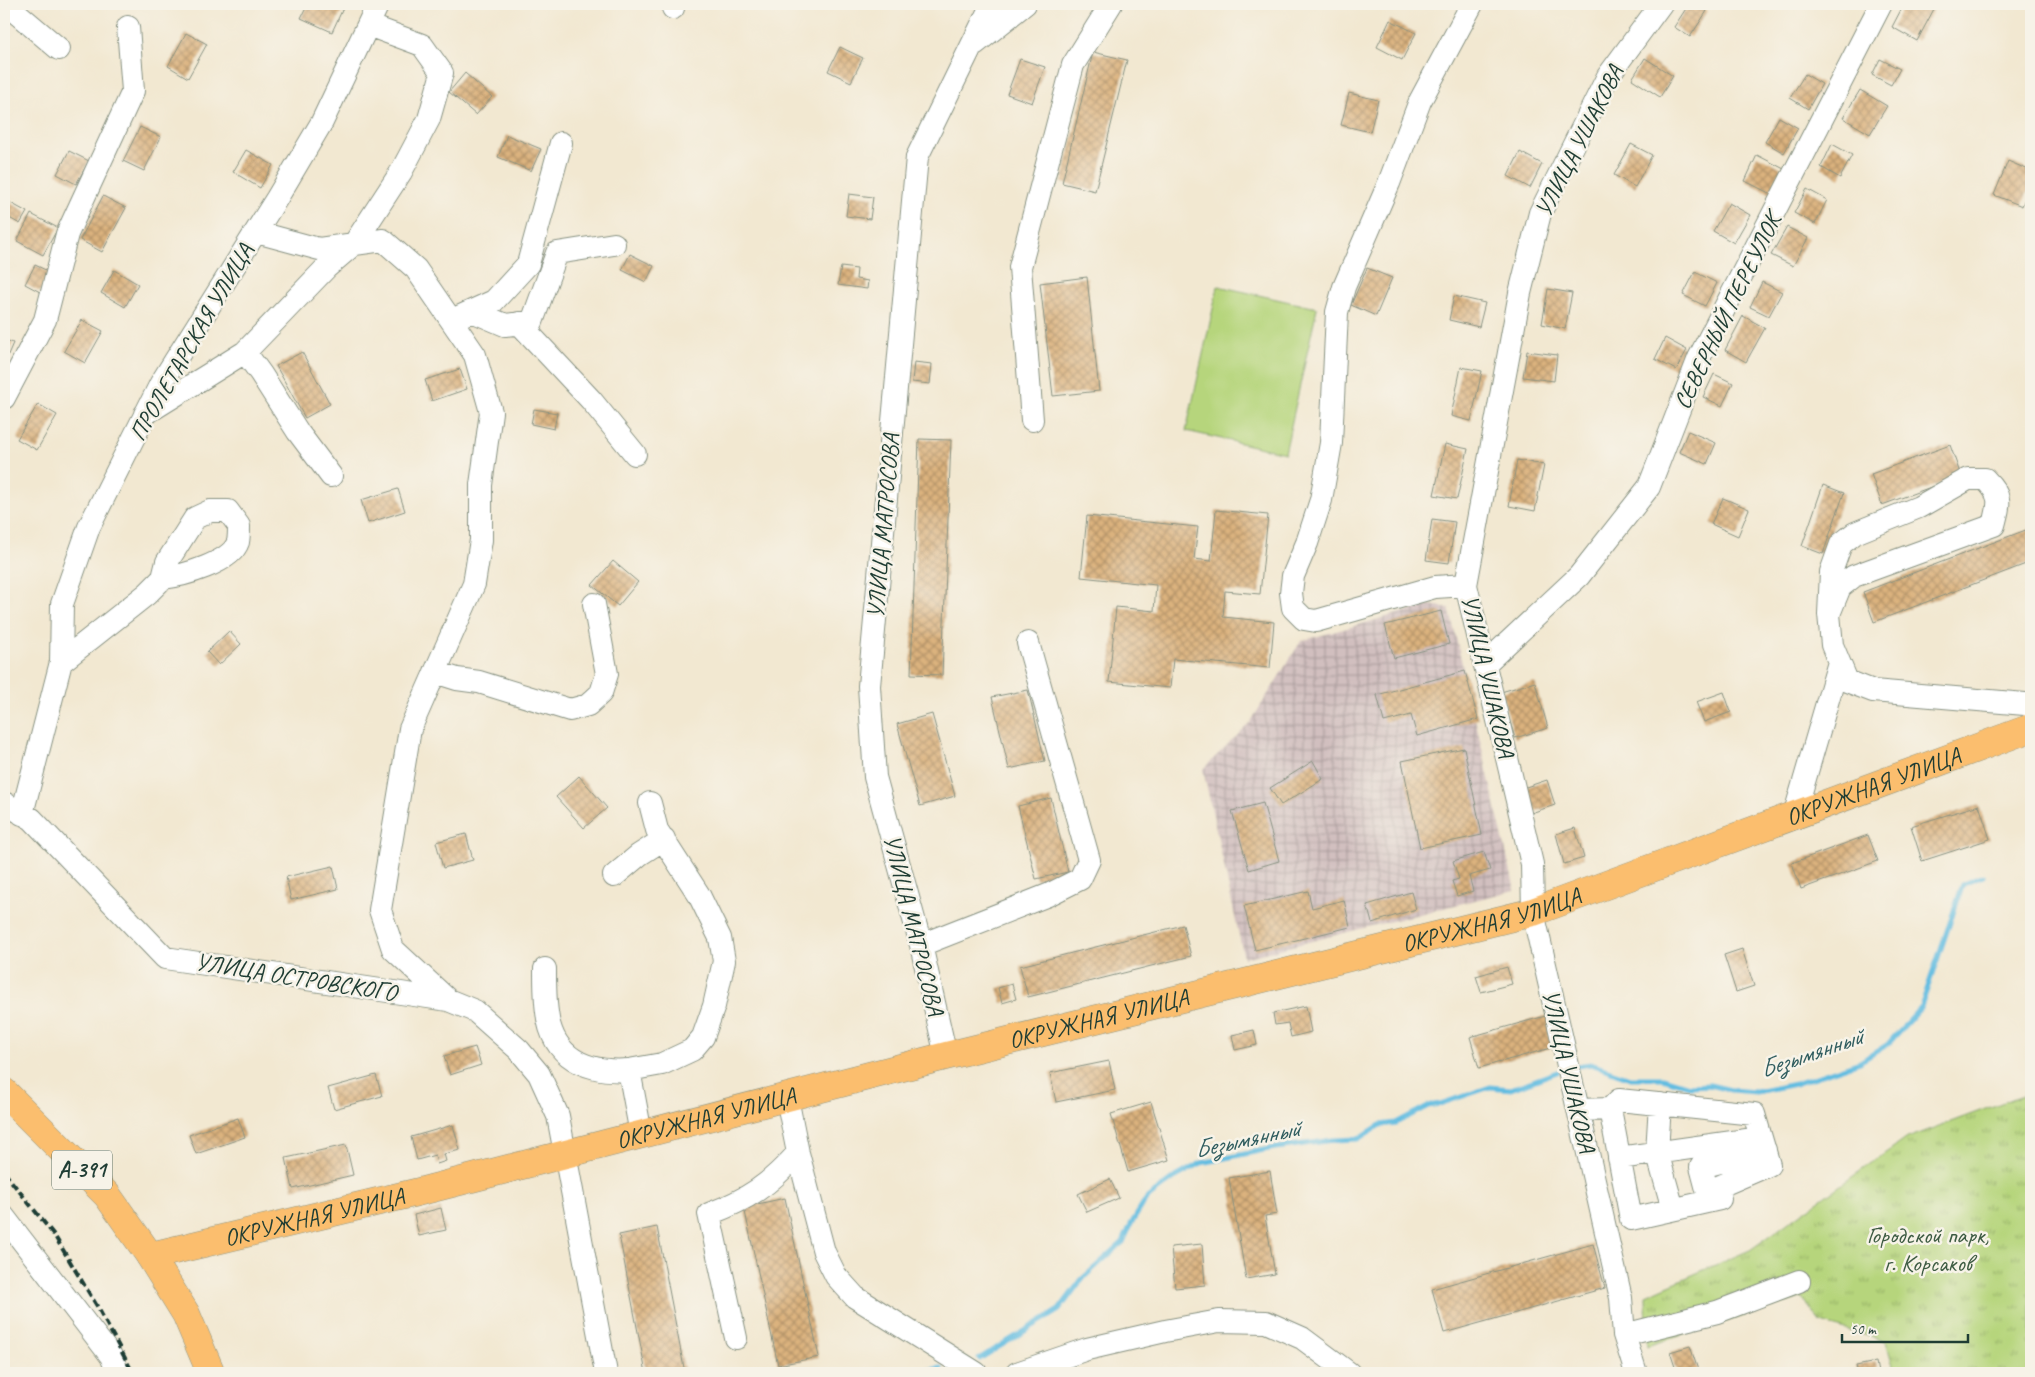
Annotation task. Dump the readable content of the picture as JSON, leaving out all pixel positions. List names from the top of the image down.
{
  "streets": {
    "main road": ["ОКРУЖНАЯ УЛИЦА", "А-391"],
    "street": [
      "УЛИЦА УШАКОВА",
      "СЕВЕРНЫЙ ПЕРЕУЛОК",
      "ПРОЛЕТАРСКАЯ УЛИЦА",
      "УЛИЦА МАТРОСОВА",
      "УЛИЦА ОСТРОВСКОГО"
    ]
  },
  "crossings": [
    ["УЛИЦА УШАКОВА", "СЕВЕРНЫЙ ПЕРЕУЛОК"],
    ["УЛИЦА УШАКОВА", "ОКРУЖНАЯ УЛИЦА"],
    ["ПРОЛЕТАРСКАЯ УЛИЦА", "УЛИЦА ОСТРОВСКОГО"],
    ["УЛИЦА МАТРОСОВА", "ОКРУЖНАЯ УЛИЦА"],
    ["ОКРУЖНАЯ УЛИЦА", "УЛИЦА ОСТРОВСКОГО"],
    ["ОКРУЖНАЯ УЛИЦА", "А-391"]
  ],
  "water": ["Безымянный"],
  "parks": ["Городской парк, г. Корсаков"],
  "scale_bar": "50 m"
}
